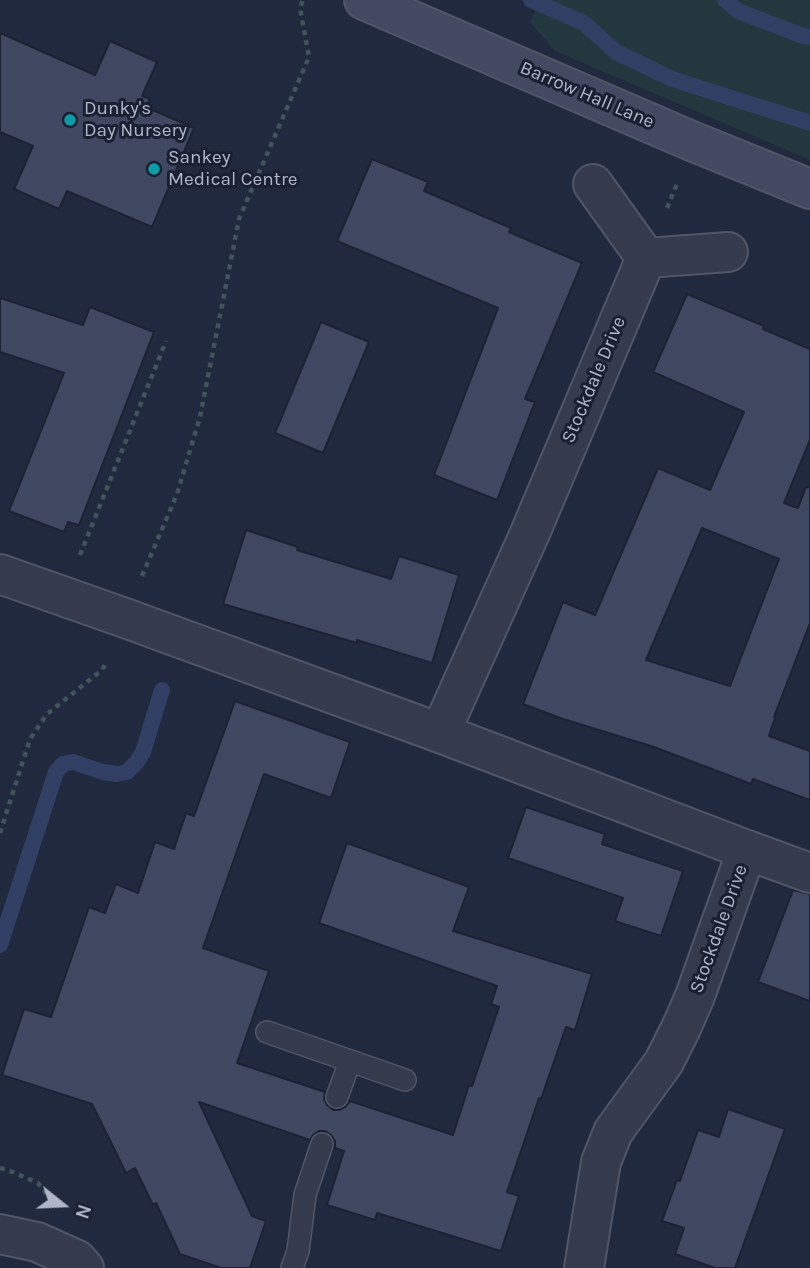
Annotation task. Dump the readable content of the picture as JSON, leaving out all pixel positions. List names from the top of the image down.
{
  "streets": {
    "street": ["Barrow Hall Lane", "Stockdale Drive"]
  },
  "places": ["Dunky's Day Nursery", "Sankey Medical Centre"],
  "north": "right"
}
